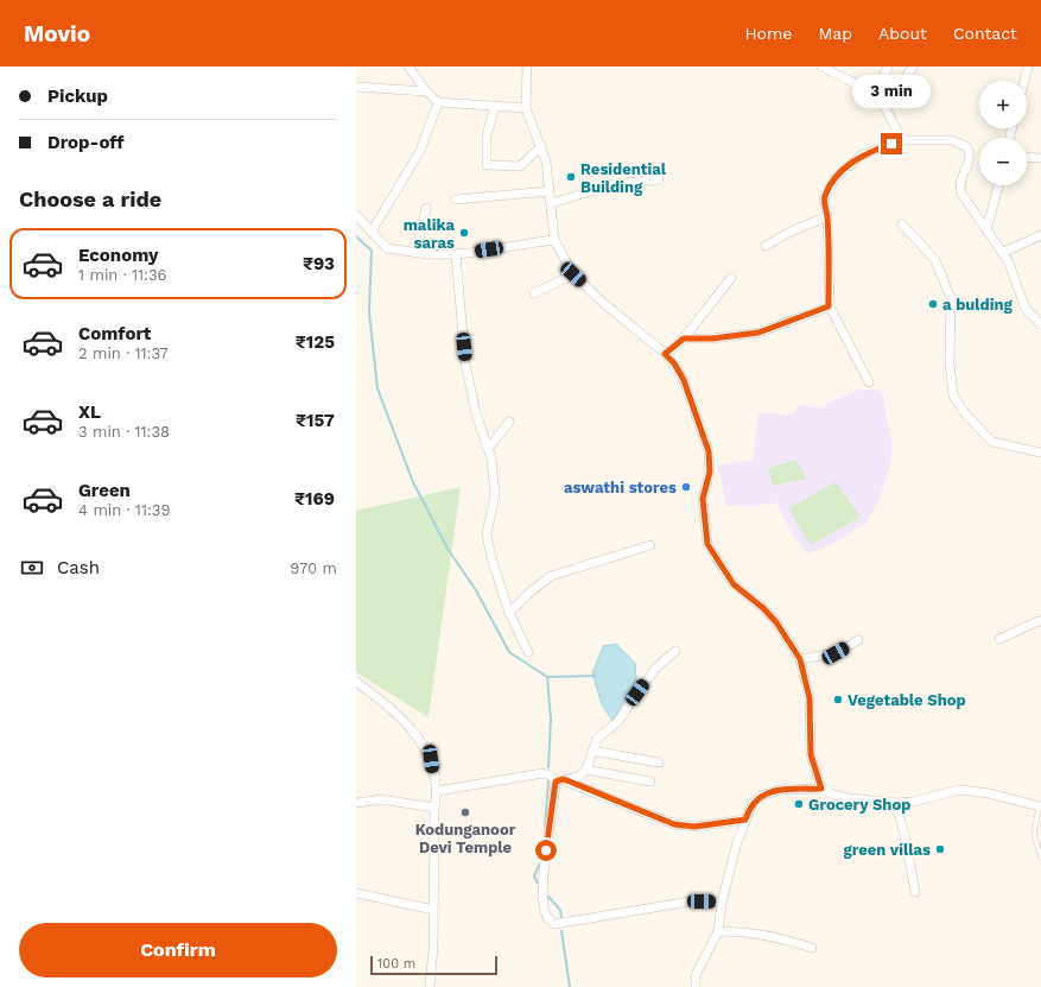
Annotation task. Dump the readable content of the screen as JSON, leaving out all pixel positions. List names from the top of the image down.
{
  "places": [
    "Residential Building",
    "malika saras",
    "a bulding",
    "aswathi stores",
    "Vegetable Shop",
    "Grocery Shop",
    "Kodunganoor Devi Temple",
    "green villas"
  ],
  "scale_bar": "100 m",
  "page": {
    "header": "Movio",
    "nav": [
      "Home",
      "Map",
      "About",
      "Contact"
    ],
    "banner": ["Pickup", "Drop-off"],
    "bubble": "3 min",
    "map_buttons": ["+", "−"],
    "heading": "Choose a ride",
    "list": [
      {
        "name": "Economy",
        "note": "1 min · 11:36",
        "value": "₹93"
      },
      {
        "name": "Comfort",
        "note": "2 min · 11:37",
        "value": "₹125"
      },
      {
        "name": "XL",
        "note": "3 min · 11:38",
        "value": "₹157"
      },
      {
        "name": "Green",
        "note": "4 min · 11:39",
        "value": "₹169"
      }
    ],
    "pay": ["Cash", "970 m"],
    "buttons": "Confirm",
    "scale": "100 m"
  }
}
